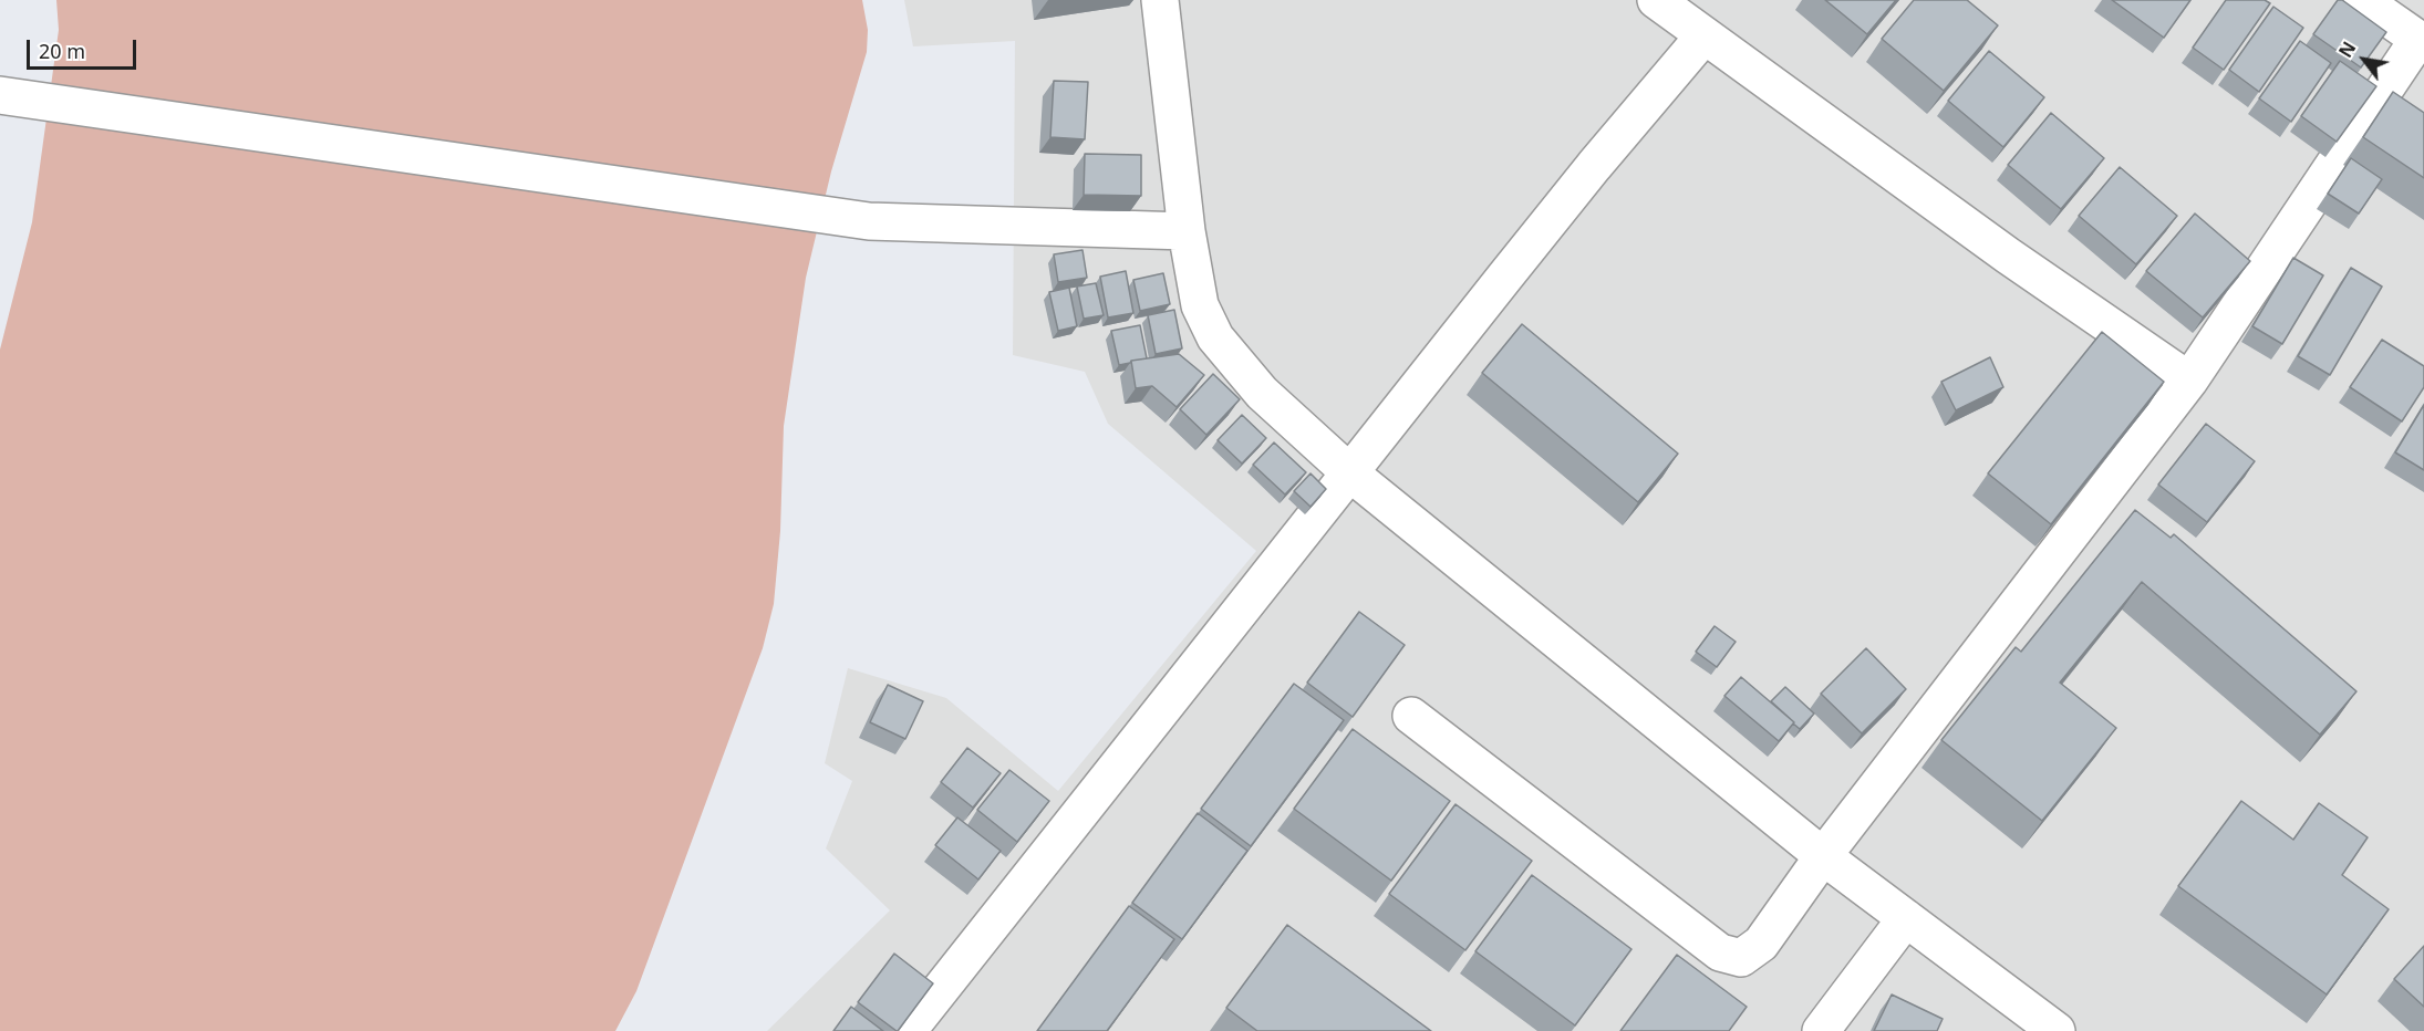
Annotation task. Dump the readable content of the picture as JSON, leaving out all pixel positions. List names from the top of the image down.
{
  "scale_bar": "20 m",
  "north": "top left"
}
